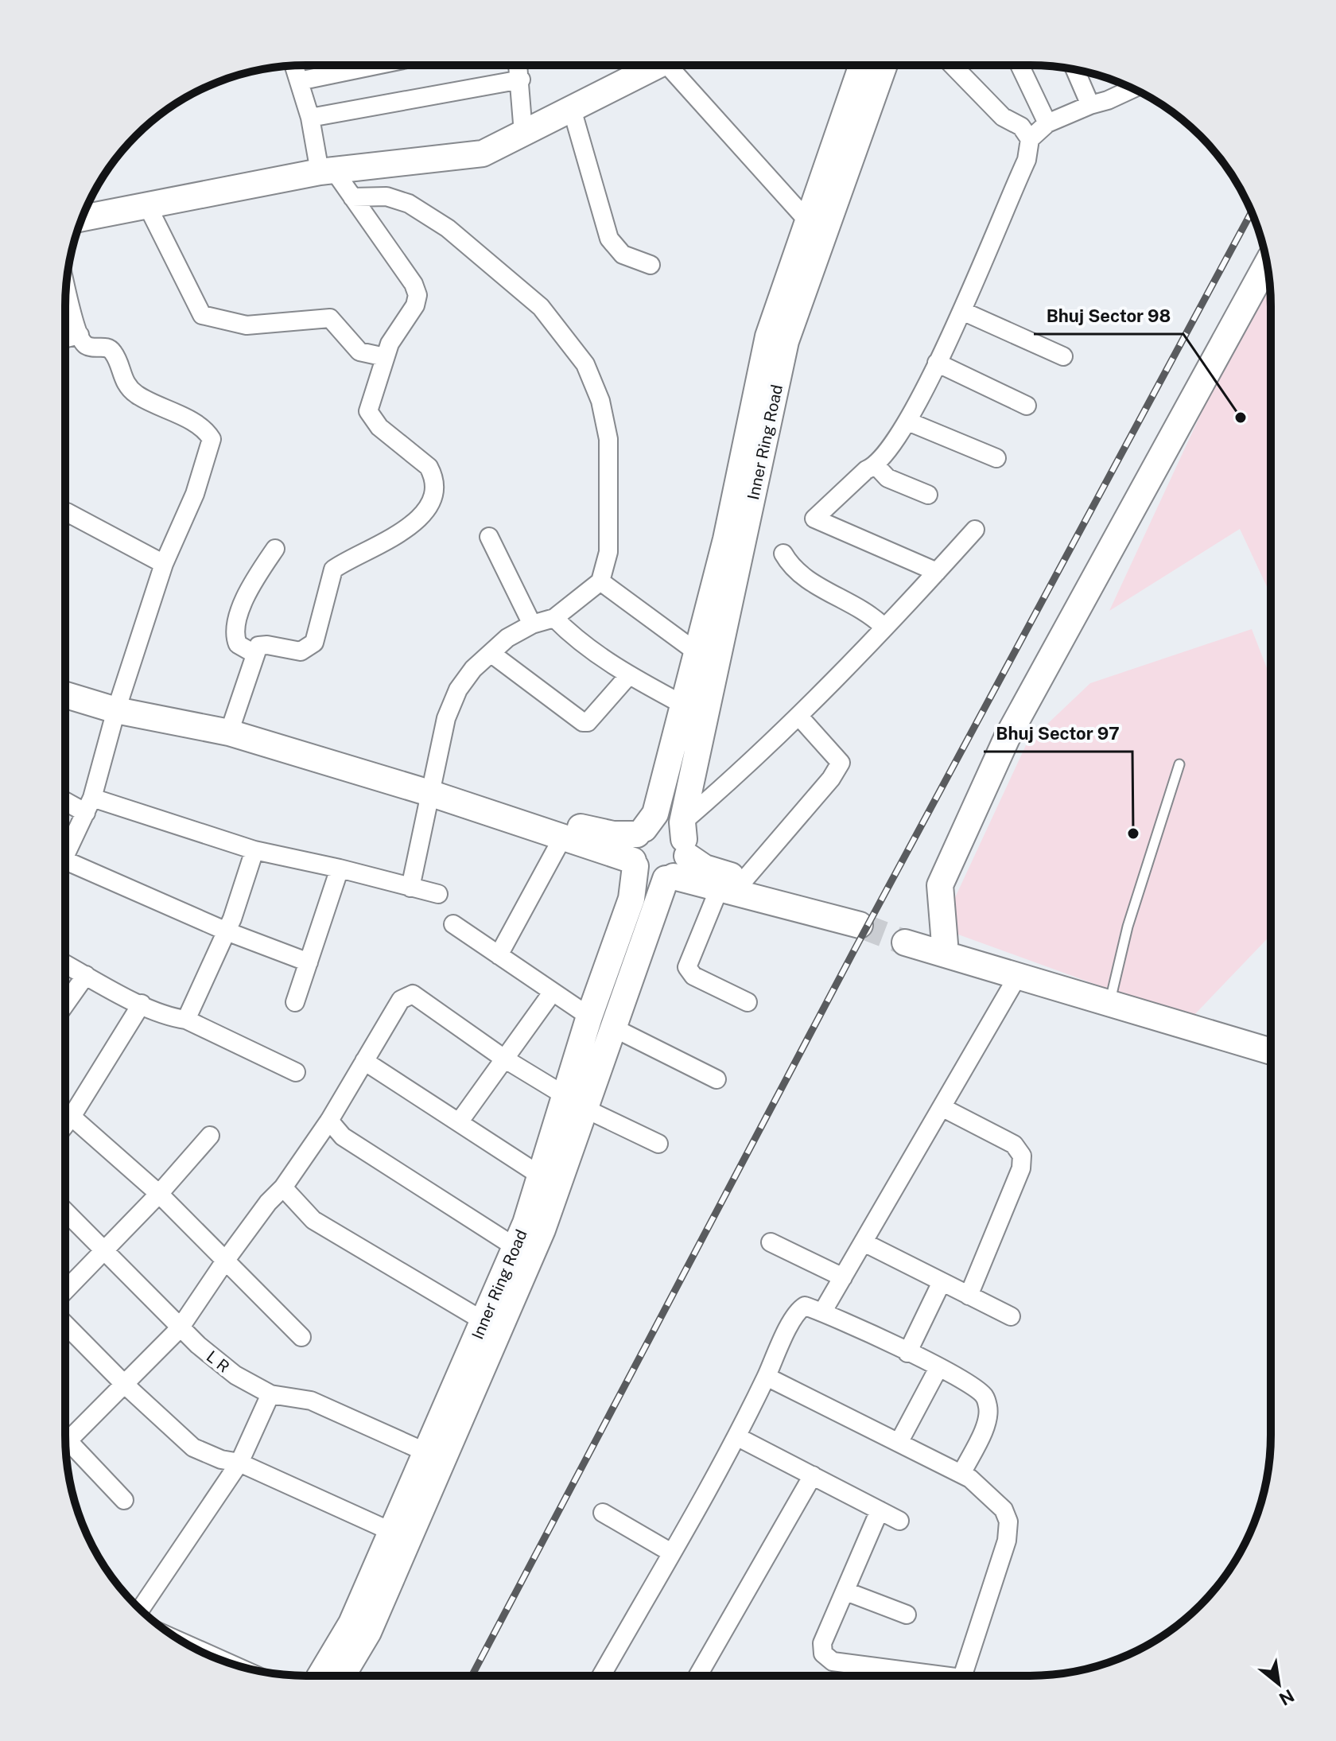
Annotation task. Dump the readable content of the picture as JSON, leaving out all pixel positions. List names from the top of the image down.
{
  "streets": {
    "main road": ["Inner Ring Road"],
    "street": ["L R"]
  },
  "crossings": [
    ["Inner Ring Road", "L R"]
  ],
  "places": ["Bhuj Sector 98", "Bhuj Sector 97"],
  "north": "bottom right"
}
